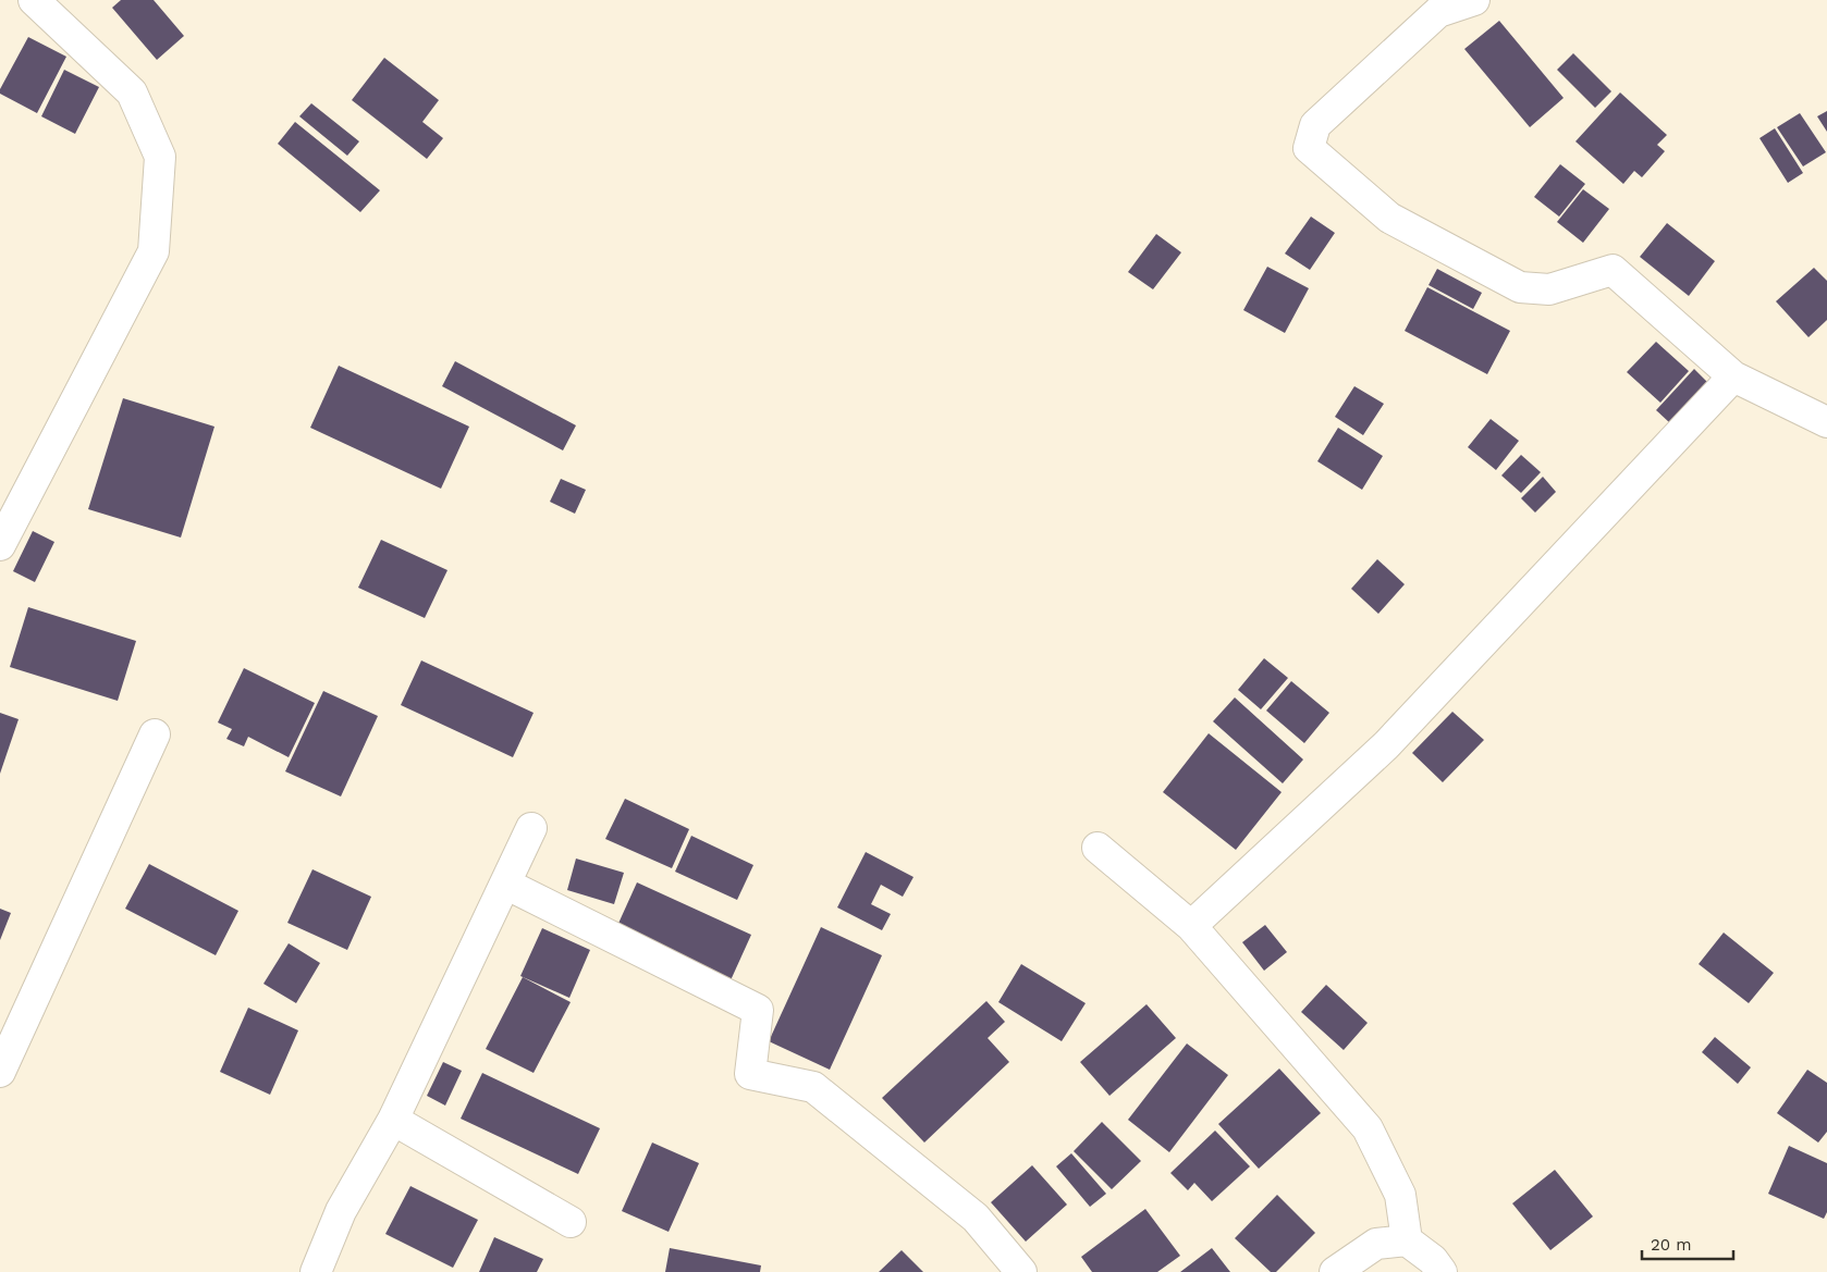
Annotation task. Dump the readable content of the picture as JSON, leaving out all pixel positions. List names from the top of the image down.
{
  "scale_bar": "20 m"
}
